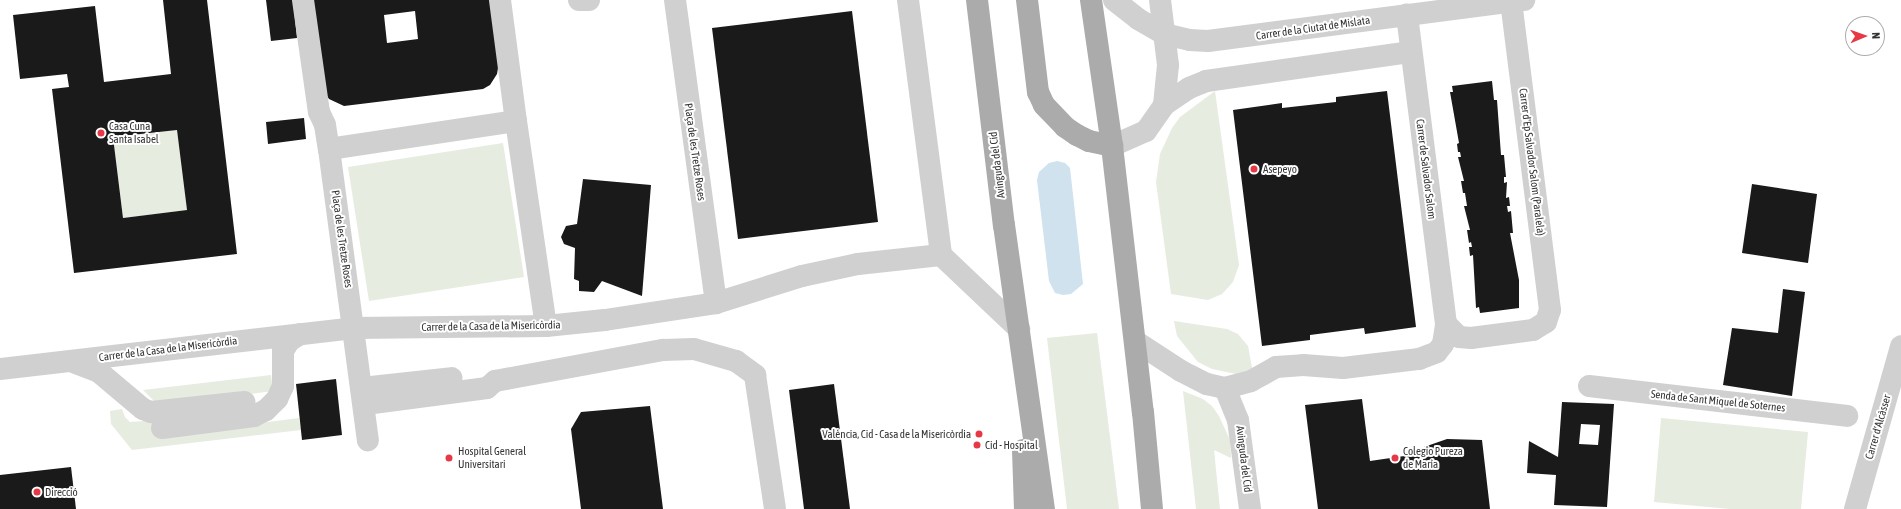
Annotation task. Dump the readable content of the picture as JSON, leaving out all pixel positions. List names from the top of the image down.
{
  "streets": {
    "main road": ["Avinguda del Cid"],
    "street": [
      "Carrer de la Ciutat de Mislata",
      "Plaça de les Tretze Roses",
      "Carrer d'Ep Salvador Salom (Paralela)",
      "Carrer de Salvador Salom",
      "Carrer de la Casa de la Misericòrdia",
      "Senda de Sant Miquel de Soternes",
      "Carrer d'Alcàsser"
    ]
  },
  "crossings": [
    ["Carrer de la Ciutat de Mislata", "Carrer d'Ep Salvador Salom (Paralela)"],
    ["Carrer de la Ciutat de Mislata", "Carrer de Salvador Salom"],
    ["Plaça de les Tretze Roses", "Carrer de la Casa de la Misericòrdia"],
    ["Carrer d'Ep Salvador Salom (Paralela)", "Carrer de Salvador Salom"]
  ],
  "places": [
    "Casa Cuna Santa Isabel",
    "Asepeyo",
    "València, Cid - Casa de la Misericòrdia",
    "Cid - Hospital",
    "Hospital General Universitari",
    "Colegio Pureza de María",
    "Direcció"
  ],
  "north": "right"
}
